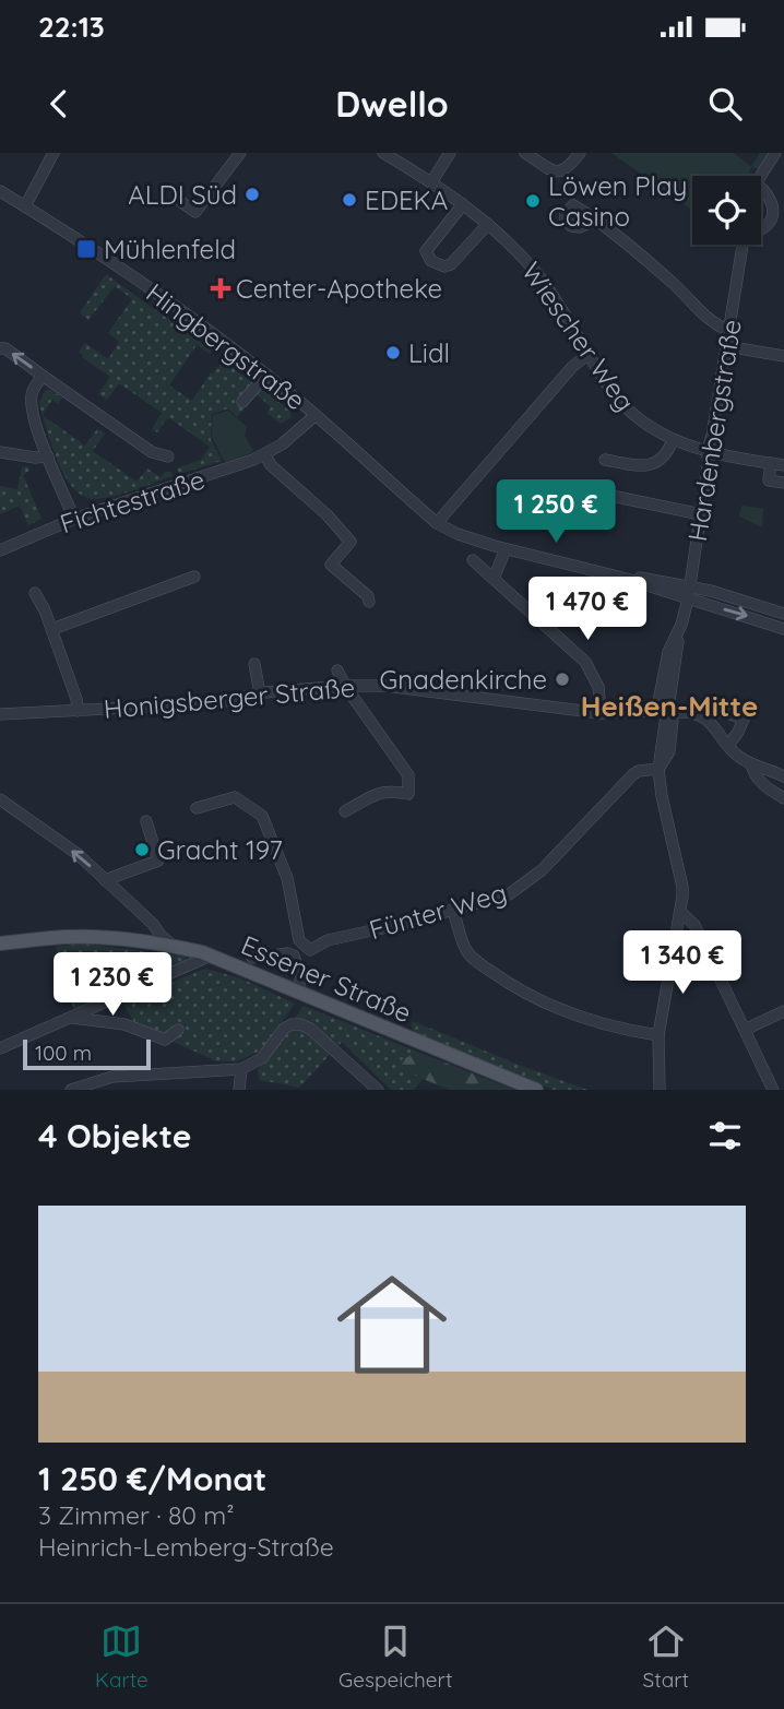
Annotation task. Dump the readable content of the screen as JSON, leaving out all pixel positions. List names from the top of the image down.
{
  "streets": {
    "main road": ["Essener Straße"],
    "street": [
      "Wiescher Weg",
      "Hingbergstraße",
      "Hardenbergstraße",
      "Fichtestraße",
      "Honigsberger Straße",
      "Fünter Weg"
    ]
  },
  "crossings": [
    ["Wiescher Weg", "Hardenbergstraße"],
    ["Hingbergstraße", "Fichtestraße"],
    ["Hardenbergstraße", "Honigsberger Straße"]
  ],
  "districts": ["Heißen-Mitte"],
  "places": {
    "other": [
      "ALDI Süd",
      "EDEKA",
      "Löwen Play Casino",
      "Lidl",
      "Gnadenkirche",
      "Gracht 197"
    ],
    "transit": ["Mühlenfeld"],
    "health": ["Center-Apotheke"]
  },
  "scale_bar": "100 m",
  "page": {
    "status": "22:13",
    "header": "Dwello",
    "price": [
      "1 250 €",
      "1 470 €",
      "1 340 €",
      "1 230 €"
    ],
    "scale": "100 m",
    "heading": "4 Objekte",
    "list": [
      {
        "name": "1 250 €/Monat",
        "note": "3 Zimmer · 80 m² · Heinrich-Lemberg-Straße"
      }
    ],
    "tabs": ["Karte", "Gespeichert", "Start"]
  }
}
